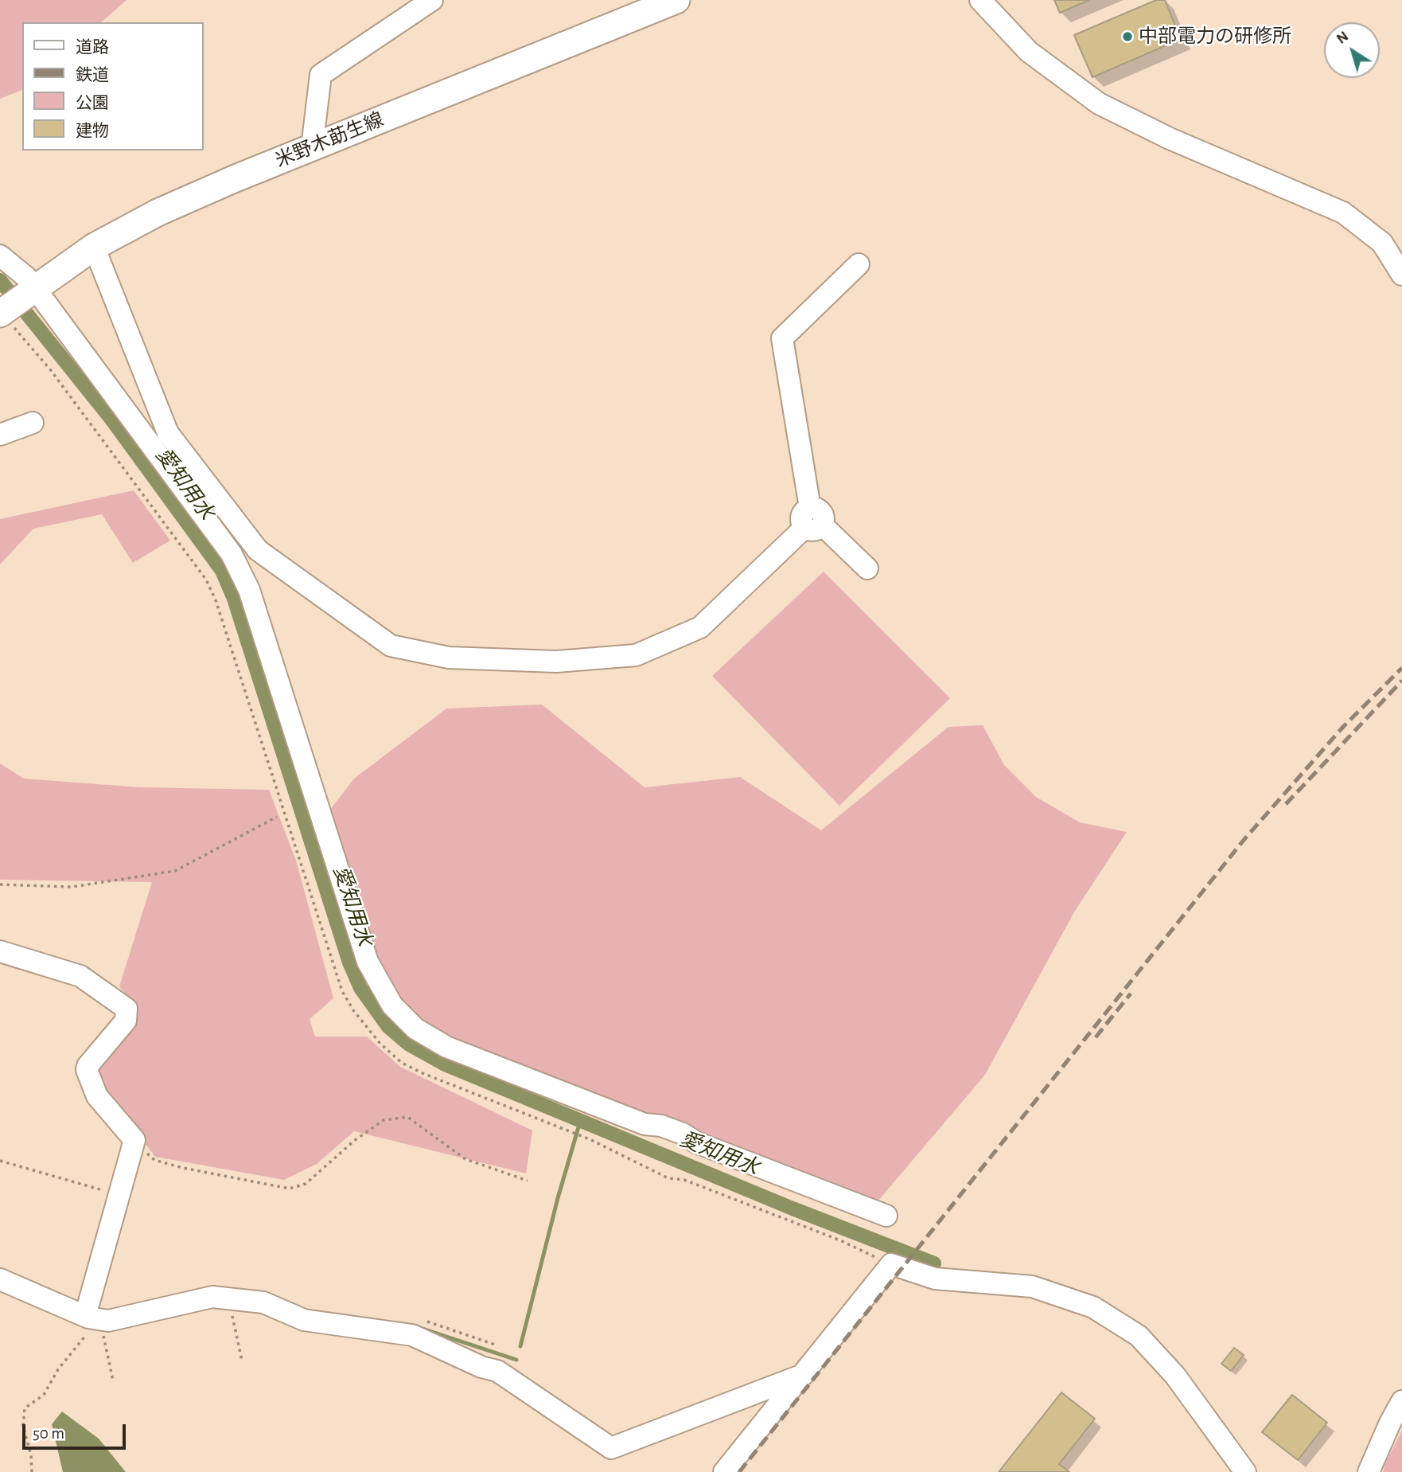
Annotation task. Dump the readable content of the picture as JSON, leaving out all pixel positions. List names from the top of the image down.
{
  "streets": {
    "main road": ["米野木莇生線"]
  },
  "water": ["愛知用水"],
  "places": ["中部電力の研修所"],
  "legend": [
    "道路",
    "鉄道",
    "公園",
    "建物"
  ],
  "scale_bar": "50 m",
  "north": "top left"
}
